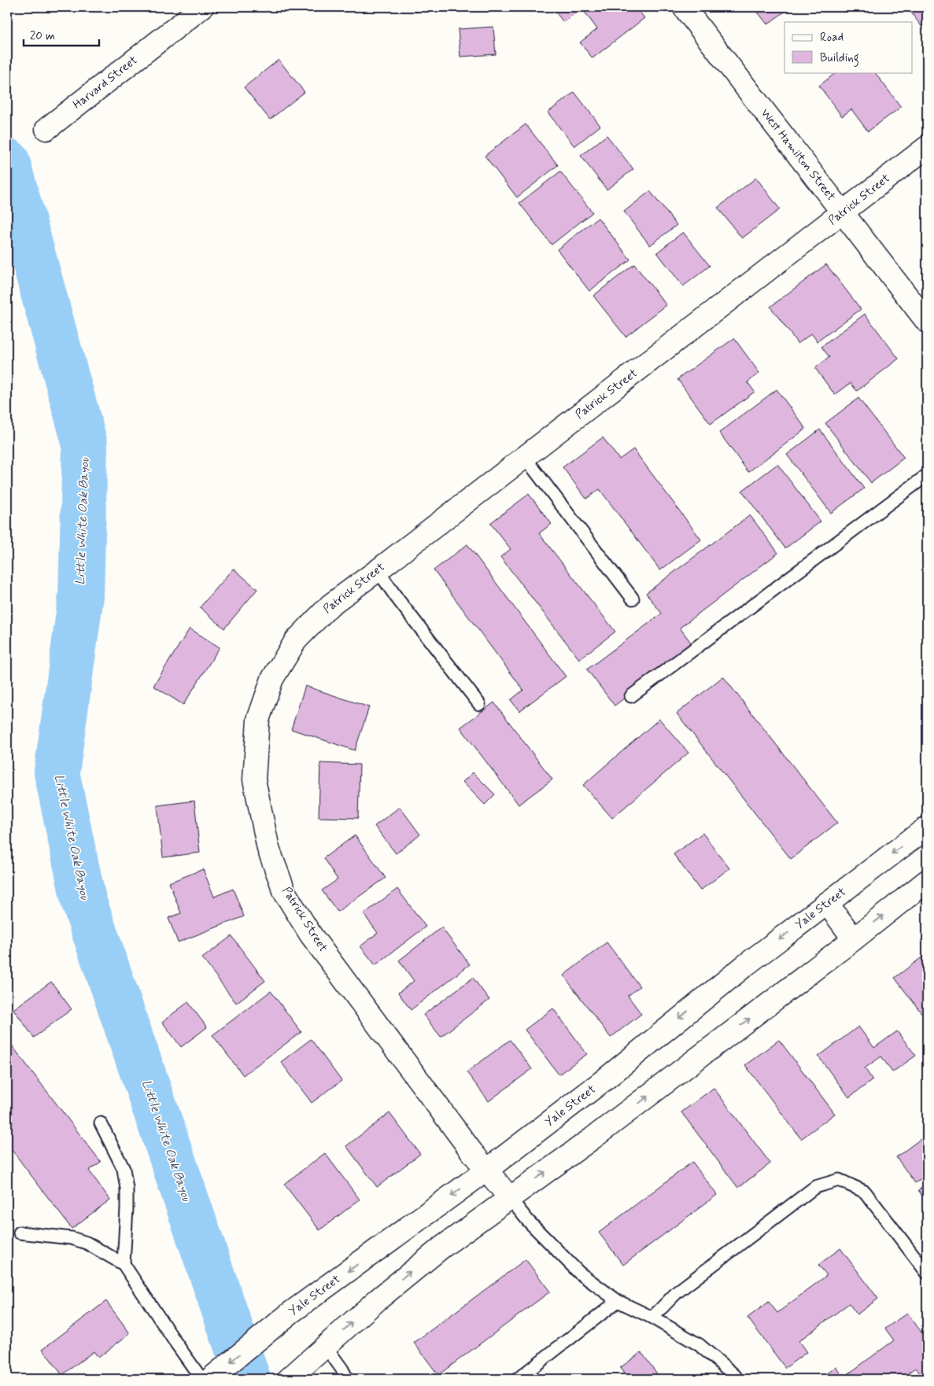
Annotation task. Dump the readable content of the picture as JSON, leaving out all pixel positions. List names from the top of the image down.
{
  "streets": {
    "street": [
      "Harvard Street",
      "West Hamilton Street",
      "Patrick Street",
      "Yale Street"
    ]
  },
  "crossings": [
    ["West Hamilton Street", "Patrick Street"],
    ["Patrick Street", "Yale Street"]
  ],
  "water": ["Little White Oak Bayou"],
  "legend": ["Road", "Building"],
  "scale_bar": "20 m"
}
